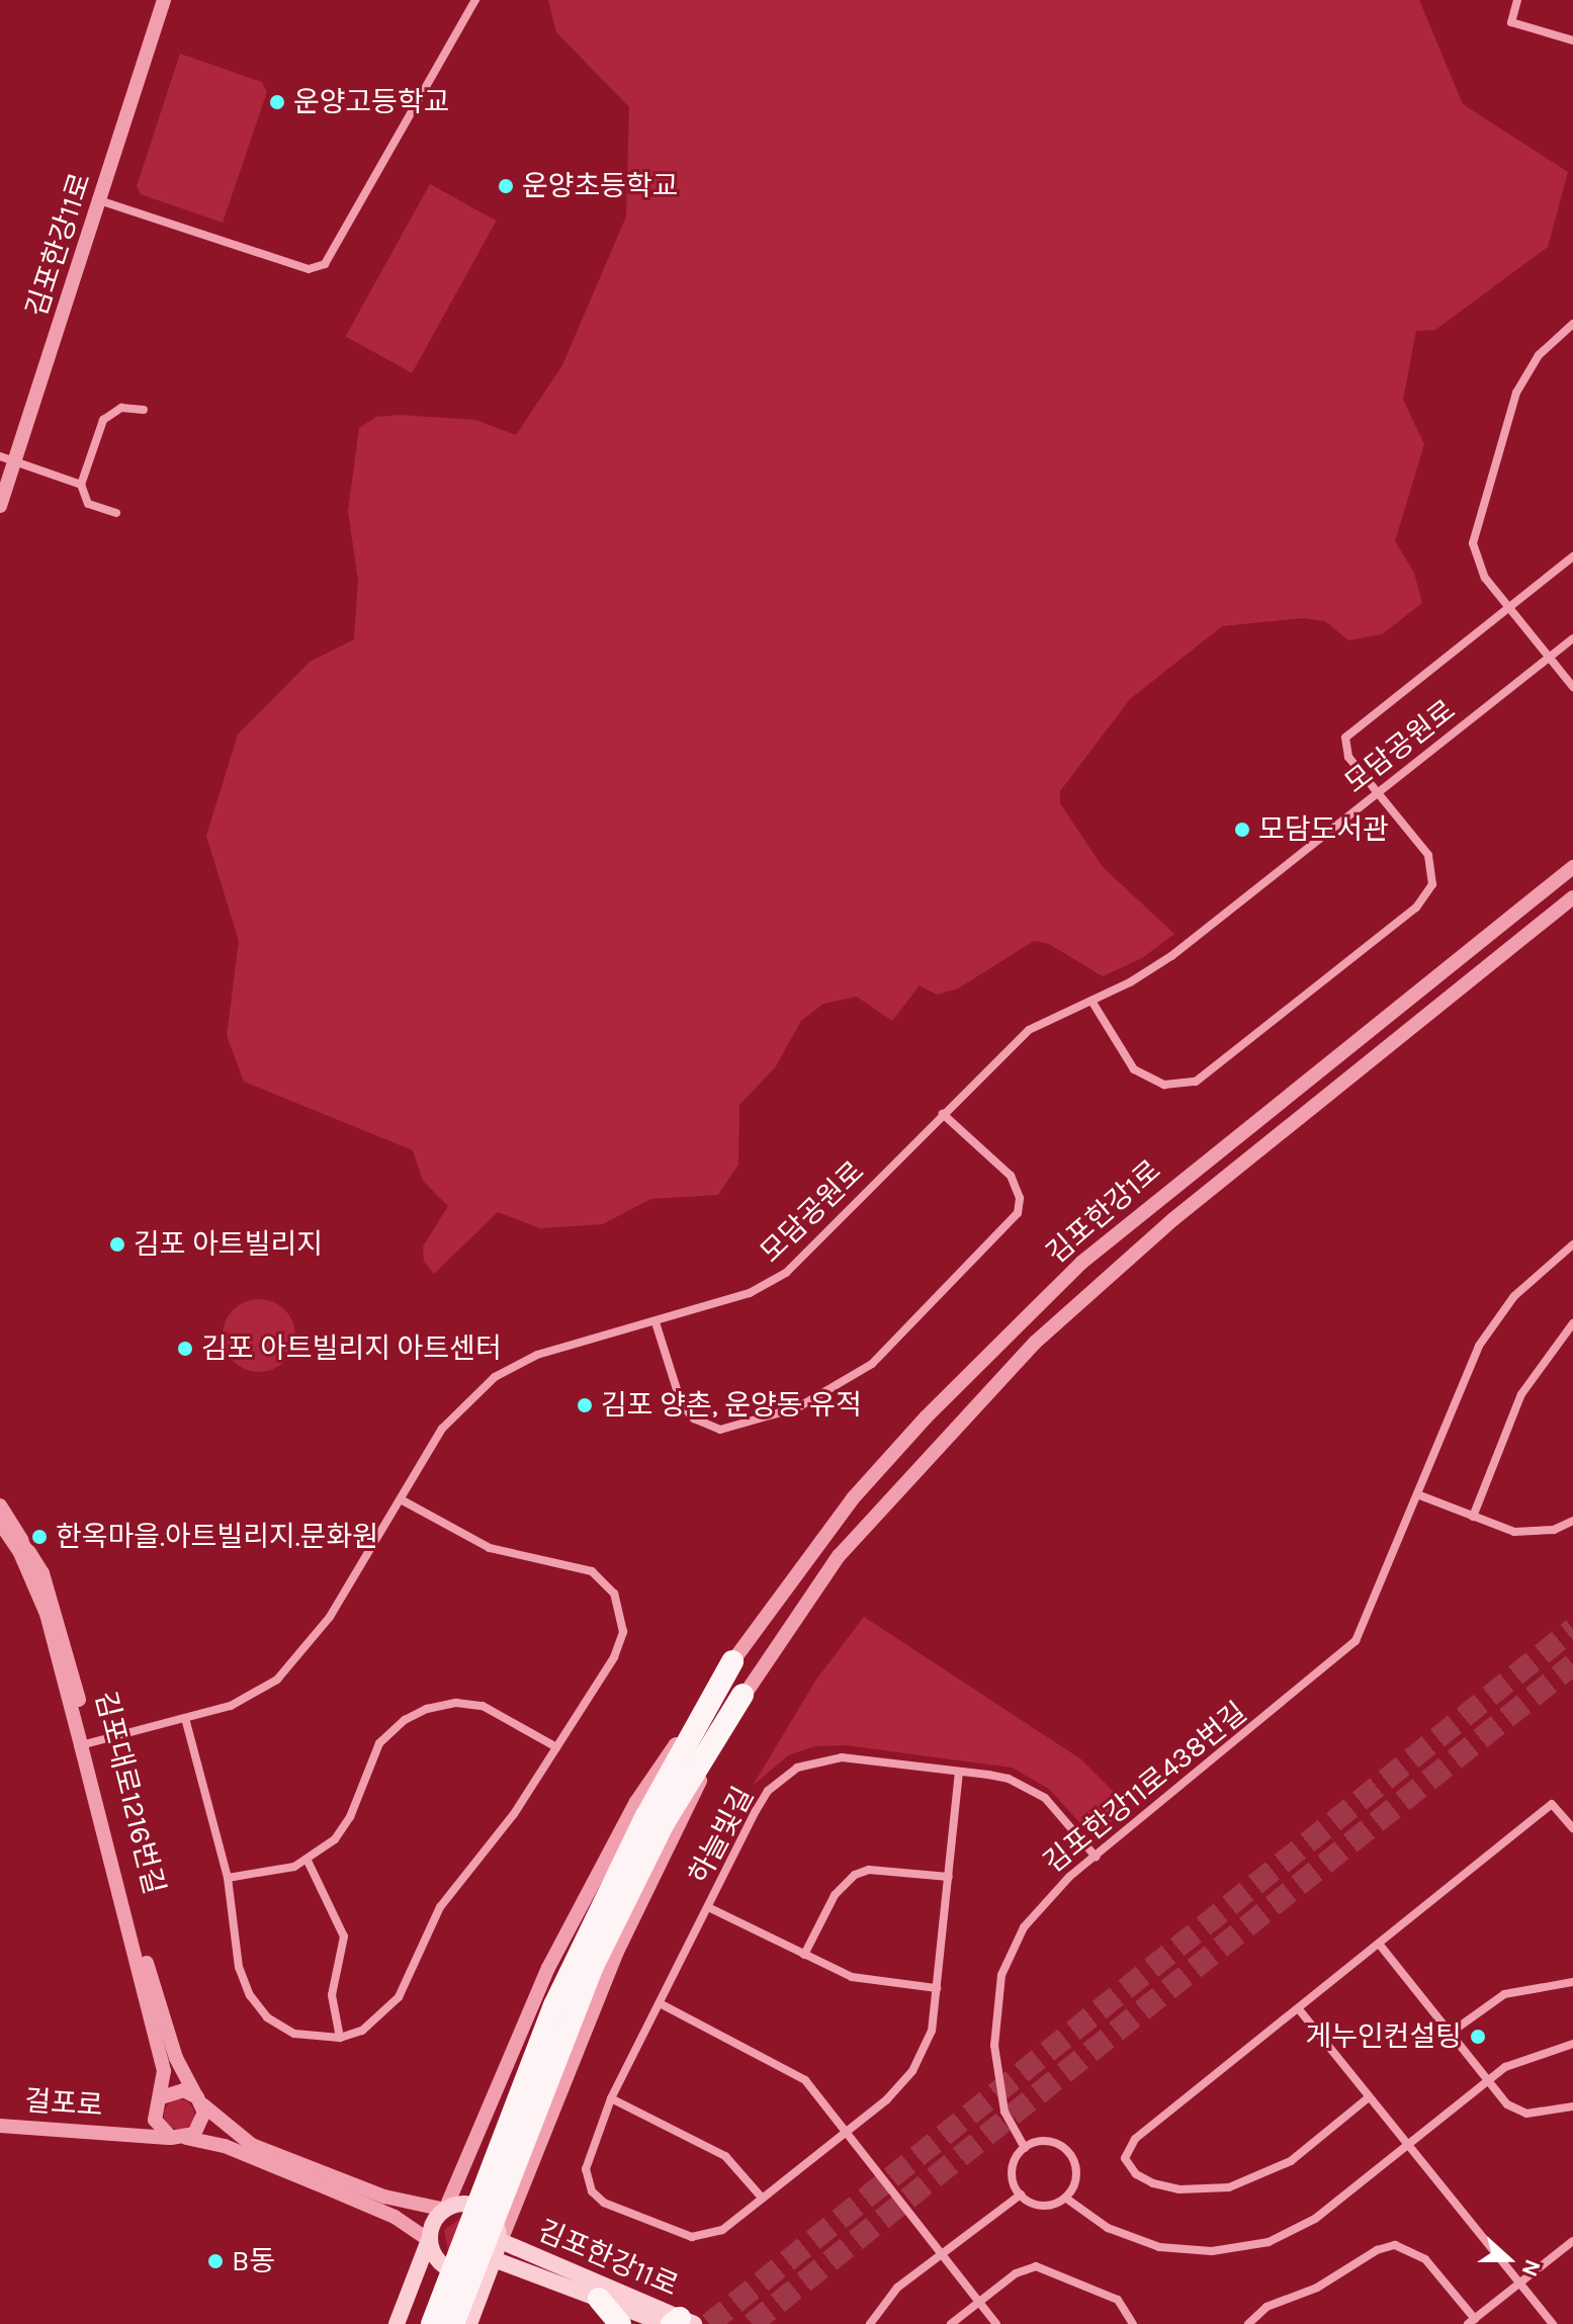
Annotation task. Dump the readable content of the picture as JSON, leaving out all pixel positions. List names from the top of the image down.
{
  "streets": {
    "main road": ["김포한강11로"],
    "street": [
      "모담공원로",
      "김포한강1로",
      "김포한강11로438번길",
      "김포대로1216번길",
      "하늘빛길",
      "걸포로"
    ]
  },
  "crossings": [
    ["김포한강11로", "김포한강1로"],
    ["김포한강11로", "김포대로1216번길"],
    ["모담공원로", "김포대로1216번길"],
    ["김포한강1로", "김포대로1216번길"],
    ["김포한강11로438번길", "하늘빛길"],
    ["김포대로1216번길", "걸포로"]
  ],
  "places": [
    "운양고등학교",
    "운양초등학교",
    "모담도서관",
    "김포 아트빌리지",
    "김포 아트빌리지 아트센터",
    "김포 양촌, 운양동 유적",
    "한옥마을.아트빌리지.문화원",
    "게누인컨설팅",
    "B동"
  ],
  "north": "right"
}
